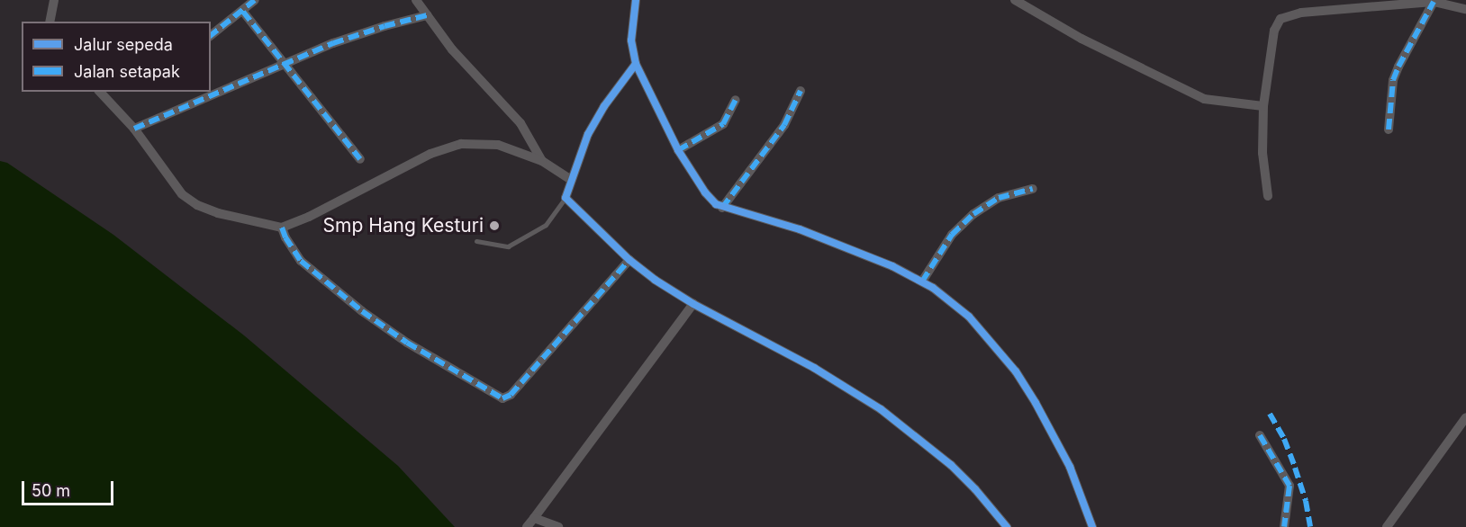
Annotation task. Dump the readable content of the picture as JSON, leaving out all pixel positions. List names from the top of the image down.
{
  "places": ["Smp Hang Kesturi"],
  "legend": ["Jalur sepeda", "Jalan setapak"],
  "scale_bar": "50 m"
}
